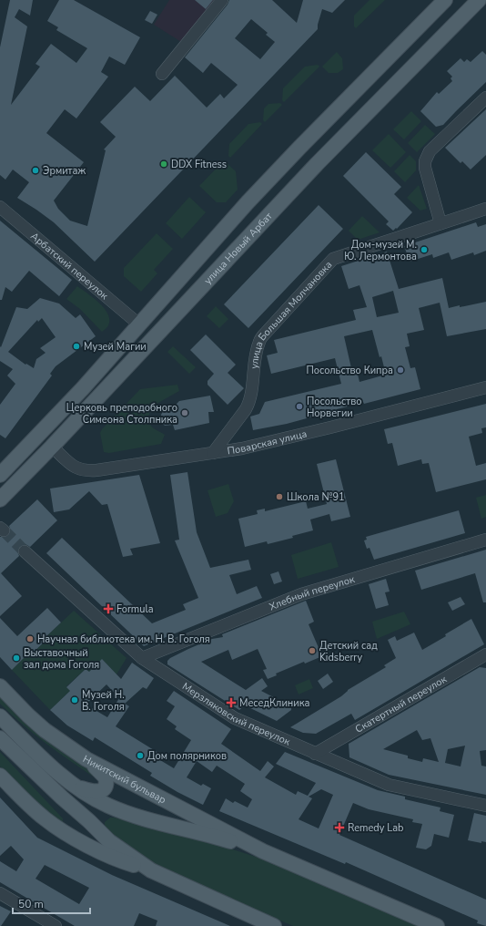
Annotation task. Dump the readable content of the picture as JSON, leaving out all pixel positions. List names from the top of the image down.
{
  "streets": {
    "main road": ["улица Новый Арбат", "Никитский бульвар"],
    "street": [
      "Арбатский переулок",
      "улица Большая Молчановка",
      "Поварская улица",
      "Хлебный переулок",
      "Скатертный переулок",
      "Мерзляковский переулок"
    ]
  },
  "crossings": [
    ["улица Новый Арбат", "Поварская улица"],
    ["улица Большая Молчановка", "Поварская улица"],
    ["Хлебный переулок", "Мерзляковский переулок"],
    ["Скатертный переулок", "Мерзляковский переулок"]
  ],
  "places": {
    "other": [
      "DDX Fitness",
      "Эрмитаж",
      "Дом-музей М. Ю. Лермонтова",
      "Музей Магии",
      "Посольство Кипра",
      "Посольство Норвегии",
      "Церковь преподобного Симеона Столпника",
      "Школа №91",
      "Научная библиотека им. Н. В. Гоголя",
      "Детский сад Kidsberry",
      "Выставочный зал дома Гоголя",
      "Музей Н. В. Гоголя",
      "Дом полярников"
    ],
    "health": ["Formula", "МеседКлиника", "Remedy Lab"]
  },
  "scale_bar": "50 m"
}
